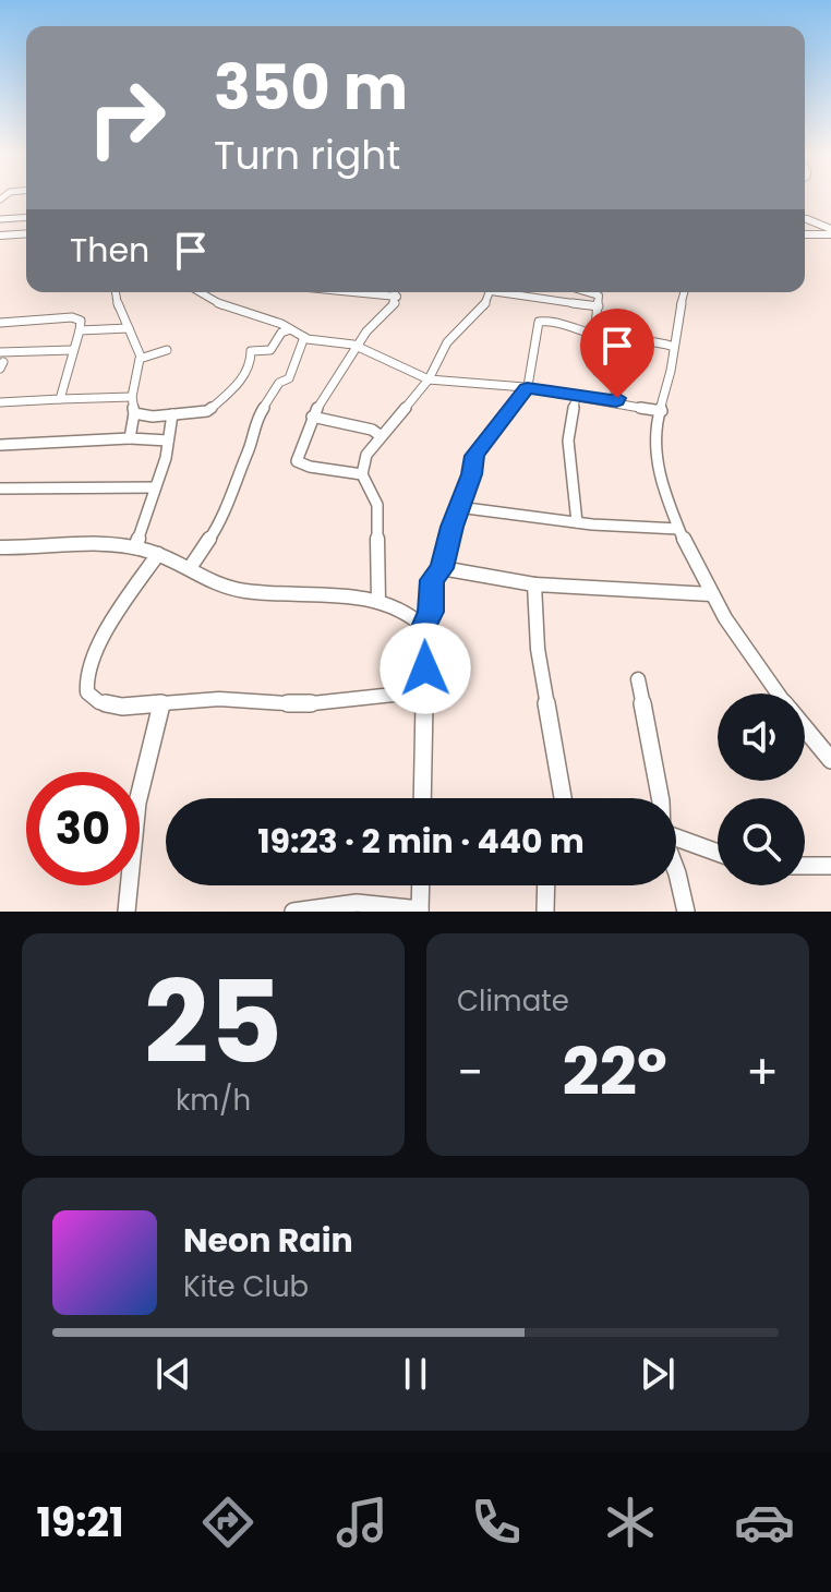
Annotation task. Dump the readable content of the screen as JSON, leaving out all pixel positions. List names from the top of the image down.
{
  "page": {
    "turn": ["350 m", "Turn right"],
    "then": "Then",
    "limit": "30",
    "trip": "19:23 · 2 min · 440 m",
    "tile": [
      ["25", "km/h"],
      "Climate"
    ],
    "heat": ["−", "22°", "+"],
    "song": ["Neon Rain", "Kite Club"],
    "tabs": "19:21"
  }
}
